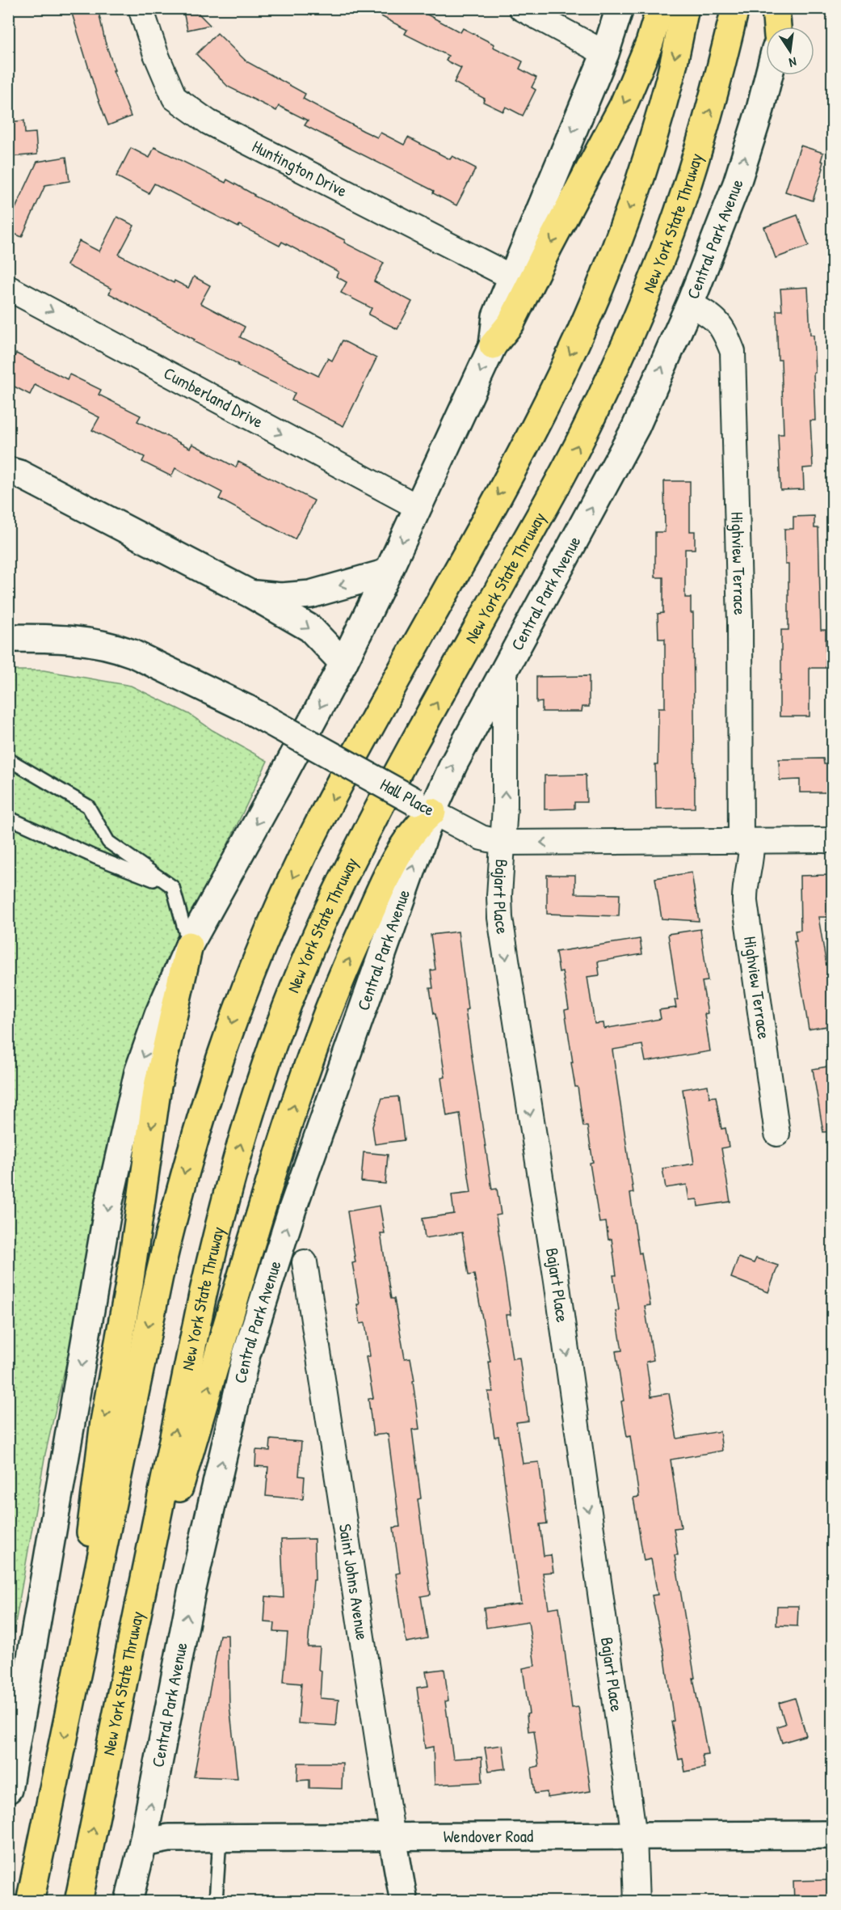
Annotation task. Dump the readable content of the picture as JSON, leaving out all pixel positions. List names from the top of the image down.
{
  "streets": {
    "highway": ["New York State Thruway"],
    "main road": [
      "Central Park Avenue",
      "Hall Place",
      "Saint Johns Avenue",
      "Wendover Road"
    ],
    "street": [
      "Huntington Drive",
      "Cumberland Drive",
      "Highview Terrace",
      "Bajart Place"
    ]
  },
  "crossings": [
    ["Central Park Avenue", "Highview Terrace"],
    ["Central Park Avenue", "Hall Place"],
    ["Central Park Avenue", "Bajart Place"],
    ["Central Park Avenue", "Wendover Road"],
    ["Highview Terrace", "Hall Place"],
    ["Hall Place", "Bajart Place"],
    ["Bajart Place", "Wendover Road"],
    ["Saint Johns Avenue", "Wendover Road"]
  ],
  "one_way": ["Cumberland Drive"],
  "north": "bottom"
}
